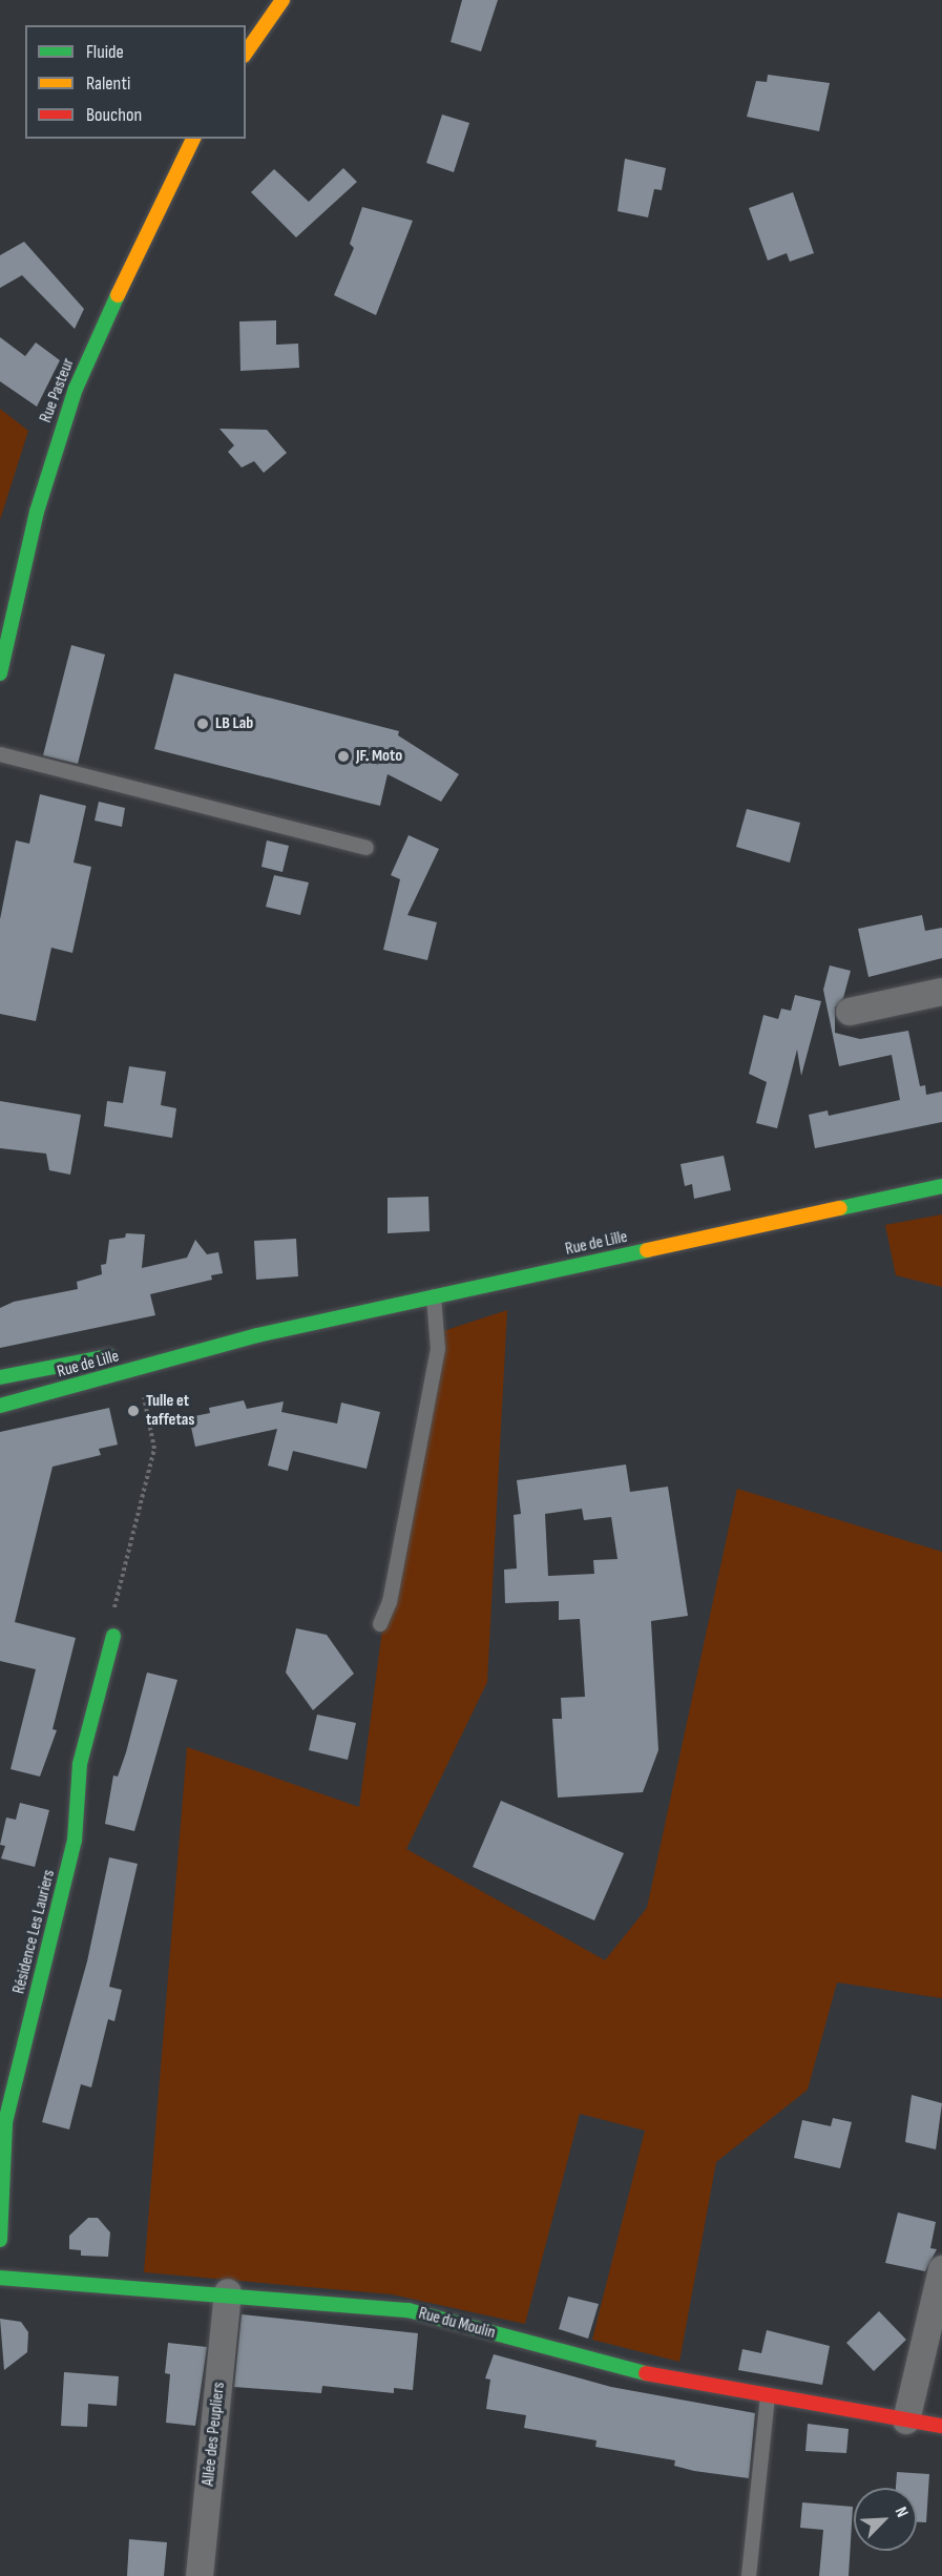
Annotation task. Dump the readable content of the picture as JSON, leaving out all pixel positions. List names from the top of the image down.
{
  "streets": {
    "main road": [
      "Rue Pasteur",
      "Rue de Lille",
      "Résidence Les Lauriers",
      "Rue du Moulin"
    ],
    "street": ["Allée des Peupliers"]
  },
  "crossings": [
    ["Rue du Moulin", "Allée des Peupliers"]
  ],
  "places": ["LB Lab", "JF. Moto", "Tulle et taffetas"],
  "legend": ["Fluide", "Ralenti", "Bouchon"],
  "north": "top right"
}
